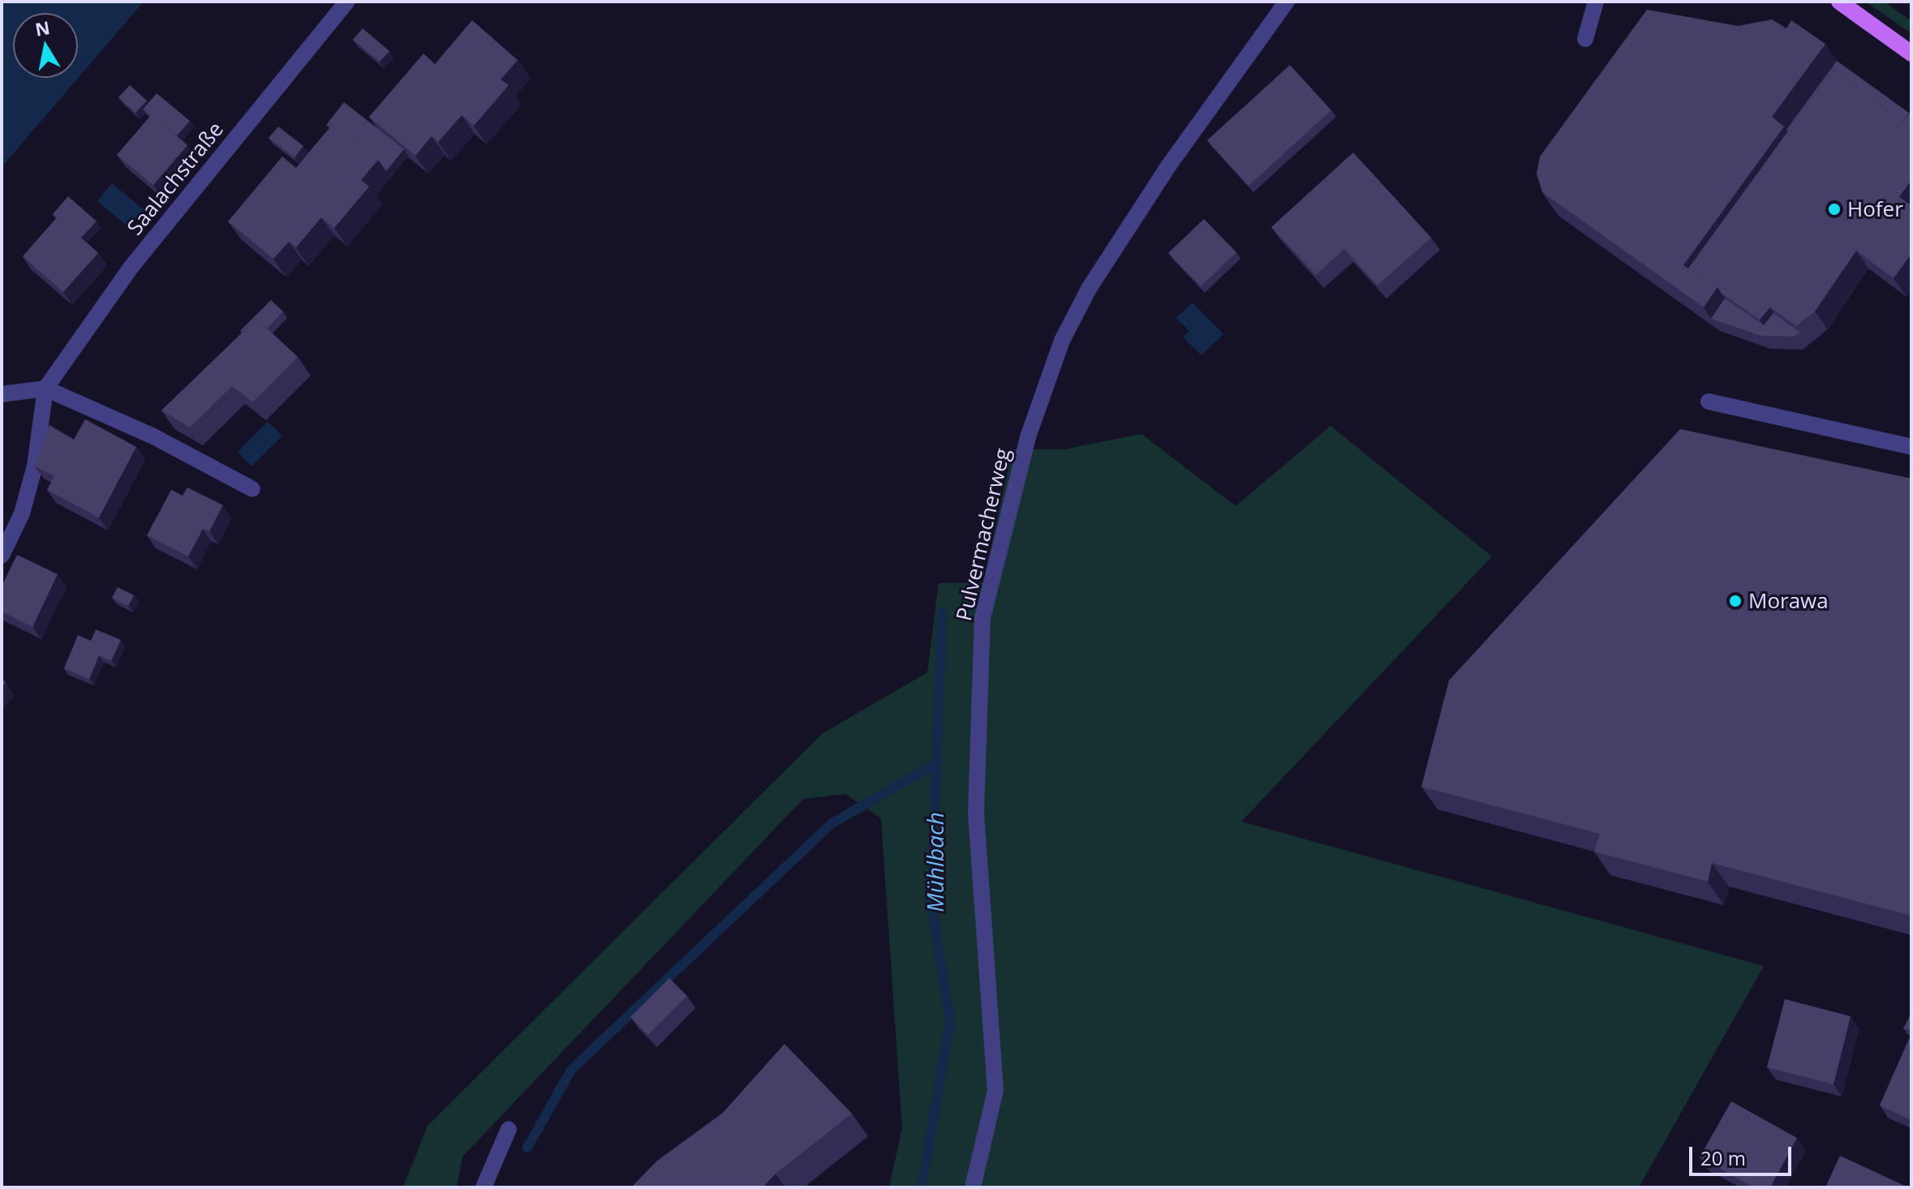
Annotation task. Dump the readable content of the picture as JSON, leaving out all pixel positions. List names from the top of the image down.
{
  "streets": {
    "street": ["Saalachstraße", "Pulvermacherweg"]
  },
  "water": ["Mühlbach"],
  "places": ["Hofer", "Morawa"],
  "scale_bar": "20 m",
  "north": "top"
}
